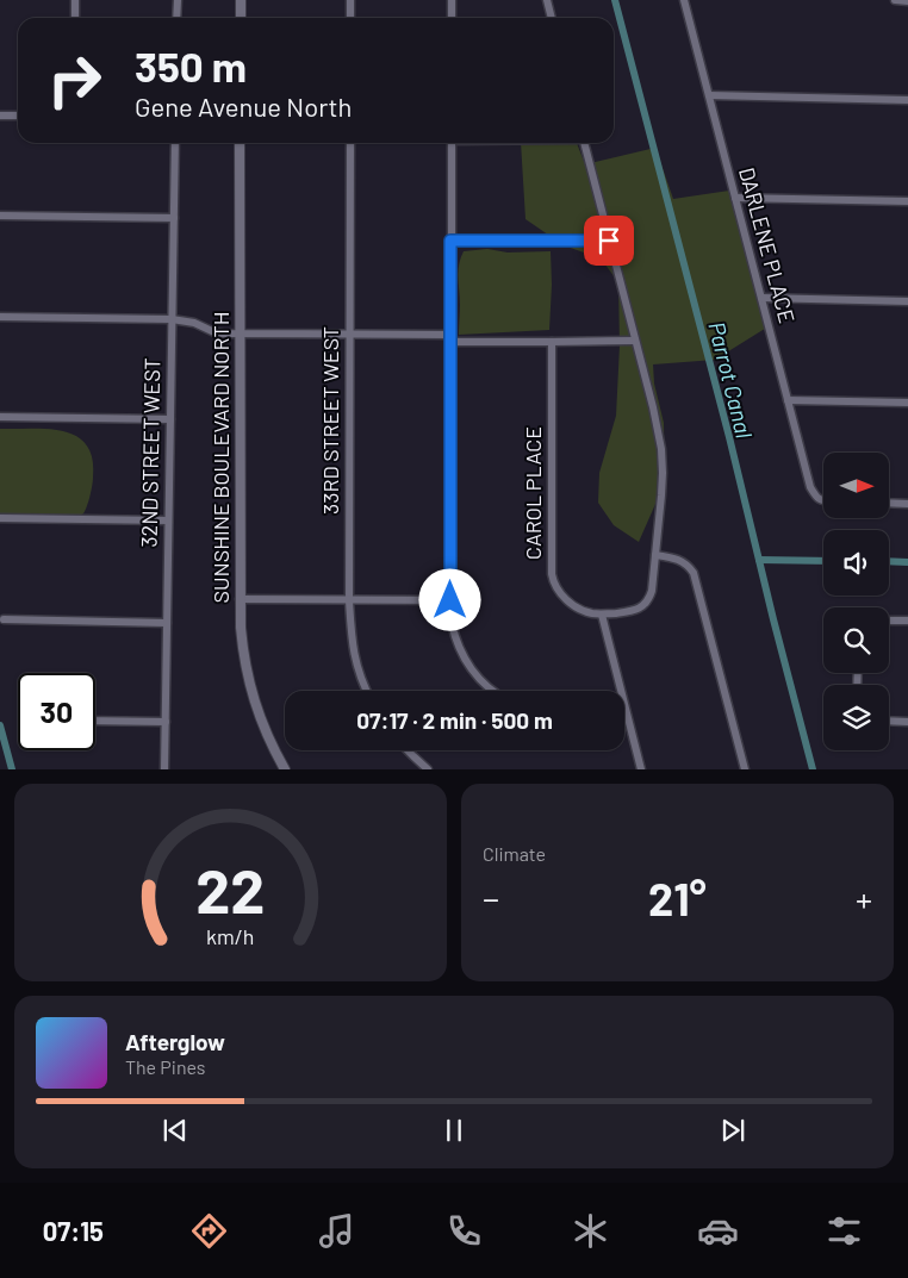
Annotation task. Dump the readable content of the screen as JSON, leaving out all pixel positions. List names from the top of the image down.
{
  "streets": {
    "street": [
      "DARLENE PLACE",
      "33RD STREET WEST",
      "32ND STREET WEST",
      "SUNSHINE BOULEVARD NORTH",
      "CAROL PLACE"
    ]
  },
  "water": ["Parrot Canal"],
  "north": "right",
  "page": {
    "turn": ["350 m", "Gene Avenue North"],
    "limit": "30",
    "trip": "07:17 · 2 min · 500 m",
    "tile": "Climate",
    "heat": ["−", "21°", "+"],
    "song": ["Afterglow", "The Pines"],
    "tabs": "07:15",
    "gauge": ["22", "km/h"]
  }
}
